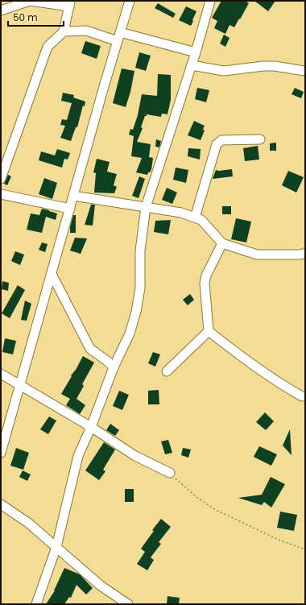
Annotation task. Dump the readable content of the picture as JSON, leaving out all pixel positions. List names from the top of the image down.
{
  "scale_bar": "50 m"
}
